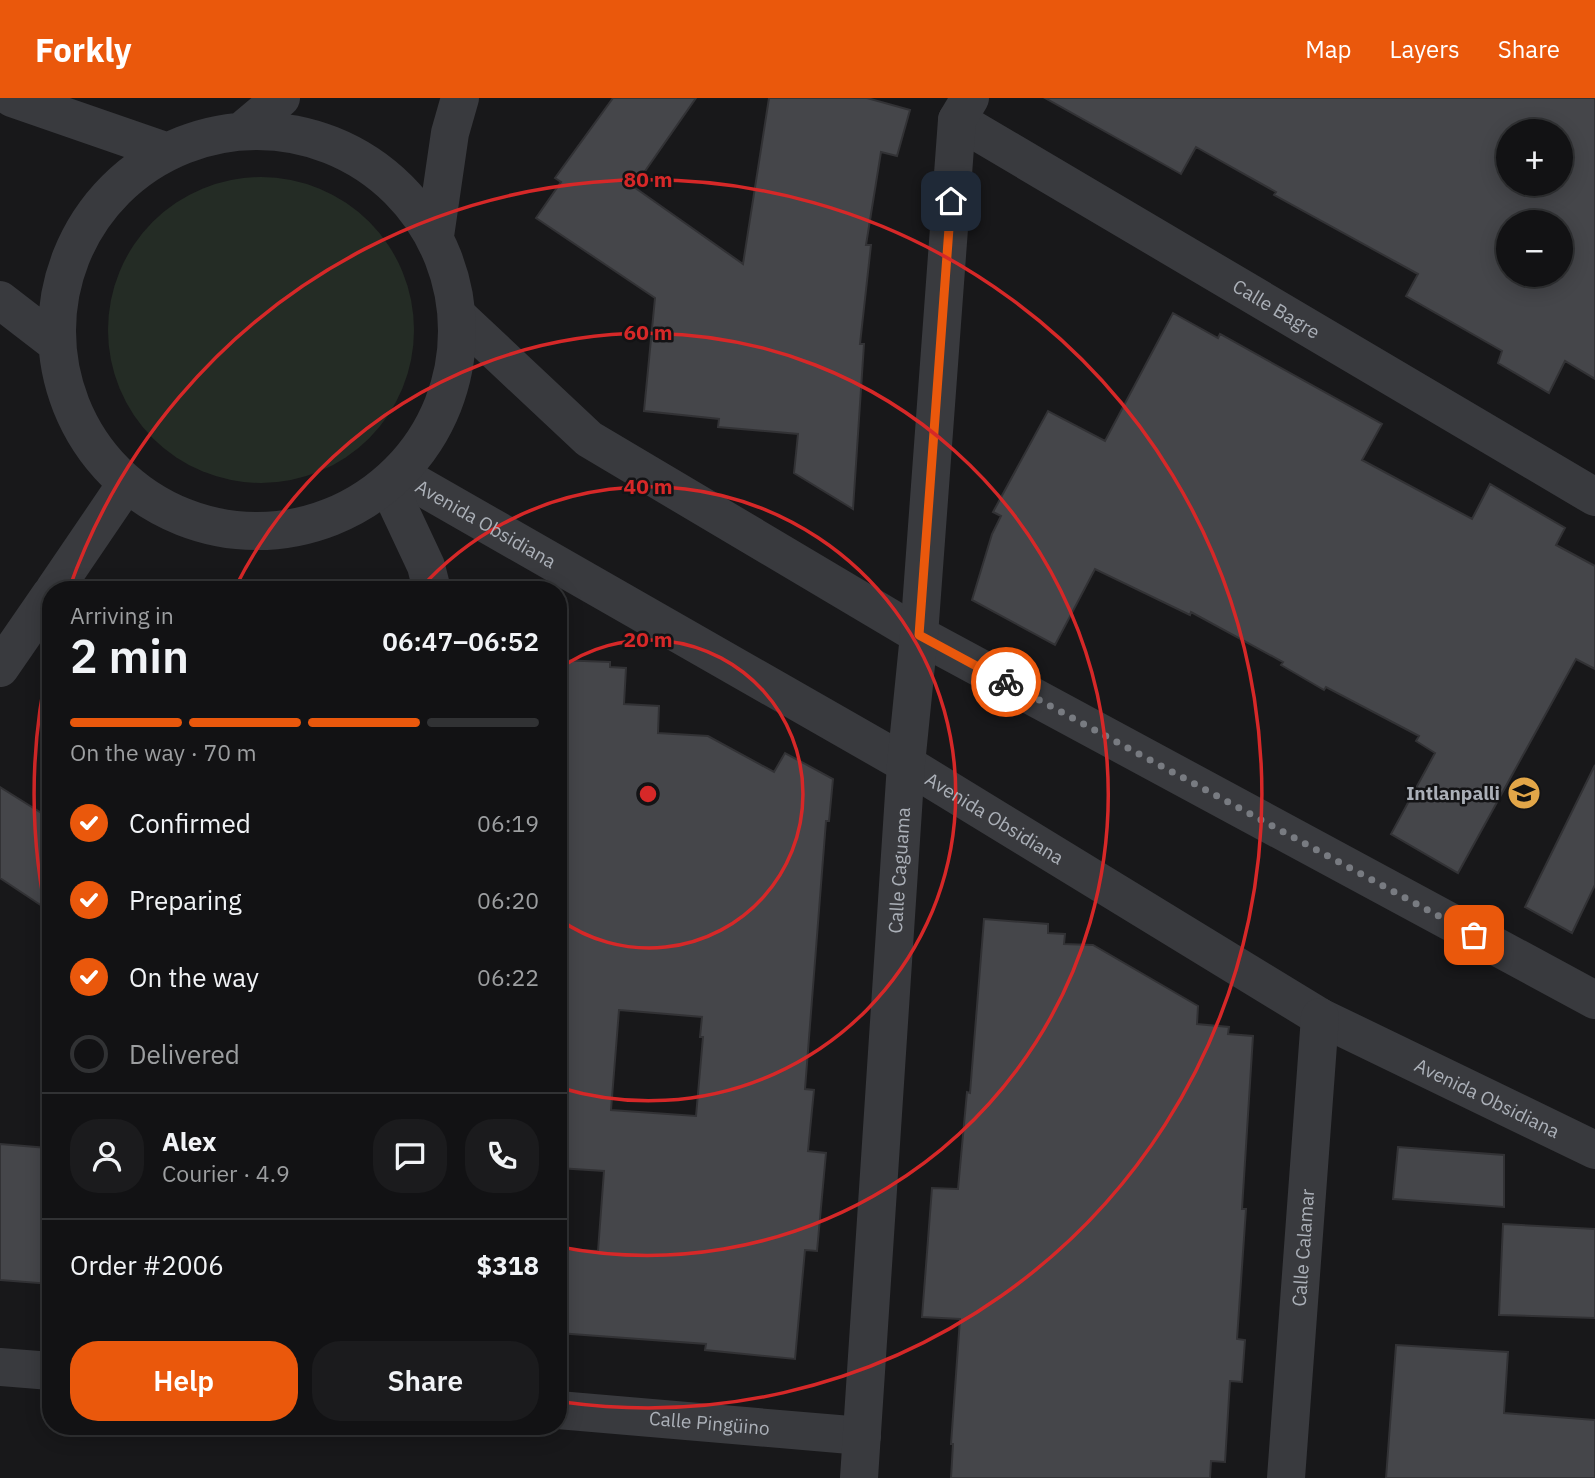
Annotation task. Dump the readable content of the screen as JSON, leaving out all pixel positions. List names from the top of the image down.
{
  "streets": {
    "street": [
      "Calle Bagre",
      "Avenida Obsidiana",
      "Calle Caguama",
      "Calle Calamar",
      "Calle Pingüino"
    ]
  },
  "crossings": [
    ["Calle Bagre", "Calle Caguama"],
    ["Avenida Obsidiana", "Calle Caguama"],
    ["Avenida Obsidiana", "Calle Calamar"],
    ["Calle Caguama", "Calle Pingüino"]
  ],
  "places": {
    "school or university": ["Intlanpalli"]
  },
  "page": {
    "header": "Forkly",
    "nav": ["Map", "Layers", "Share"],
    "map_buttons": ["+", "−"],
    "heading": ["2 min", "Arriving in", "06:47–06:52"],
    "panel": [
      "Alex",
      "Courier · 4.9",
      "Order #2006",
      "$318"
    ],
    "bar": "On the way · 70 m",
    "list": [
      ["Confirmed", "06:19"],
      ["Preparing", "06:20"],
      ["On the way", "06:22"],
      "Delivered"
    ],
    "buttons": ["Help", "Share"]
  },
  "rings": [
    "80 m",
    "60 m",
    "40 m",
    "20 m"
  ]
}
